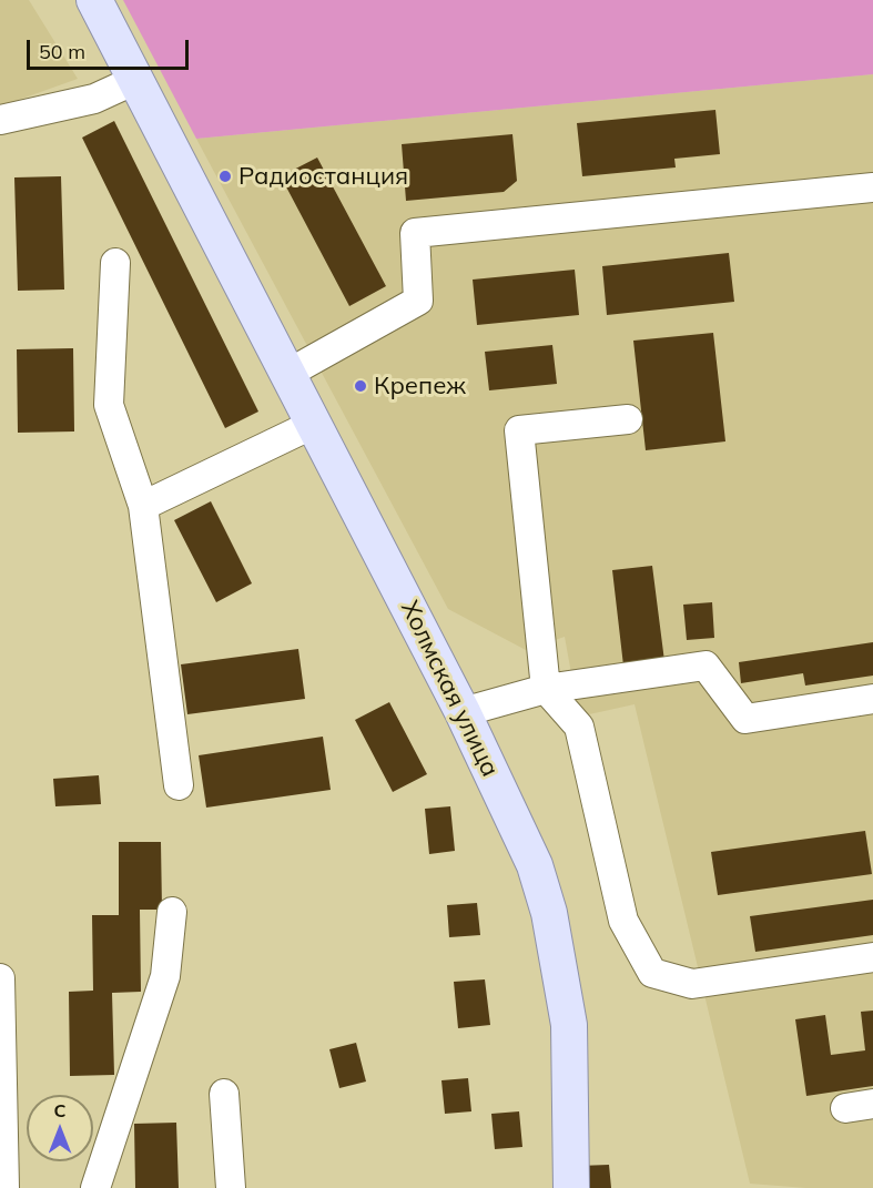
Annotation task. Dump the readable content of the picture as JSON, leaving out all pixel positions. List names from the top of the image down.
{
  "streets": {
    "main road": ["Холмская улица"]
  },
  "places": ["Радиостанция", "Крепеж"],
  "scale_bar": "50 m",
  "north": "top"
}
